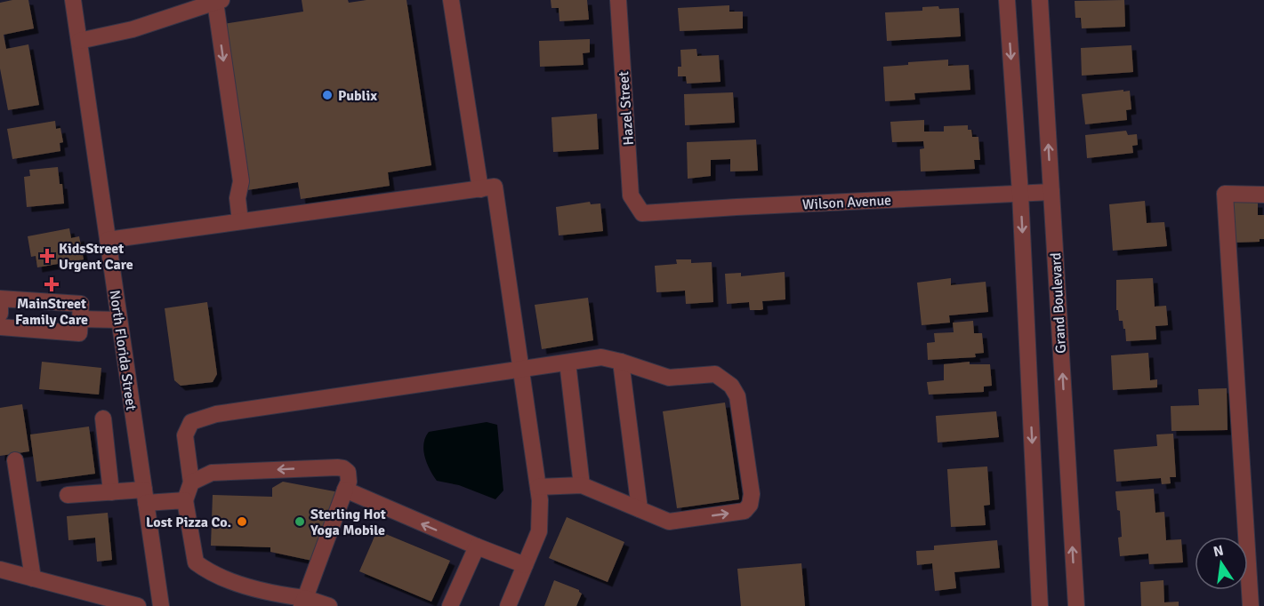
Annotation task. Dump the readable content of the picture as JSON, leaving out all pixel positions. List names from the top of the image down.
{
  "streets": {
    "street": [
      "Hazel Street",
      "Wilson Avenue",
      "Grand Boulevard",
      "North Florida Street"
    ]
  },
  "crossings": [
    ["Hazel Street", "Wilson Avenue"],
    ["Wilson Avenue", "Grand Boulevard"]
  ],
  "places": {
    "other": ["Publix", "Lost Pizza Co.", "Sterling Hot Yoga Mobile"],
    "health": ["KidsStreet Urgent Care", "MainStreet Family Care"]
  },
  "north": "top"
}
